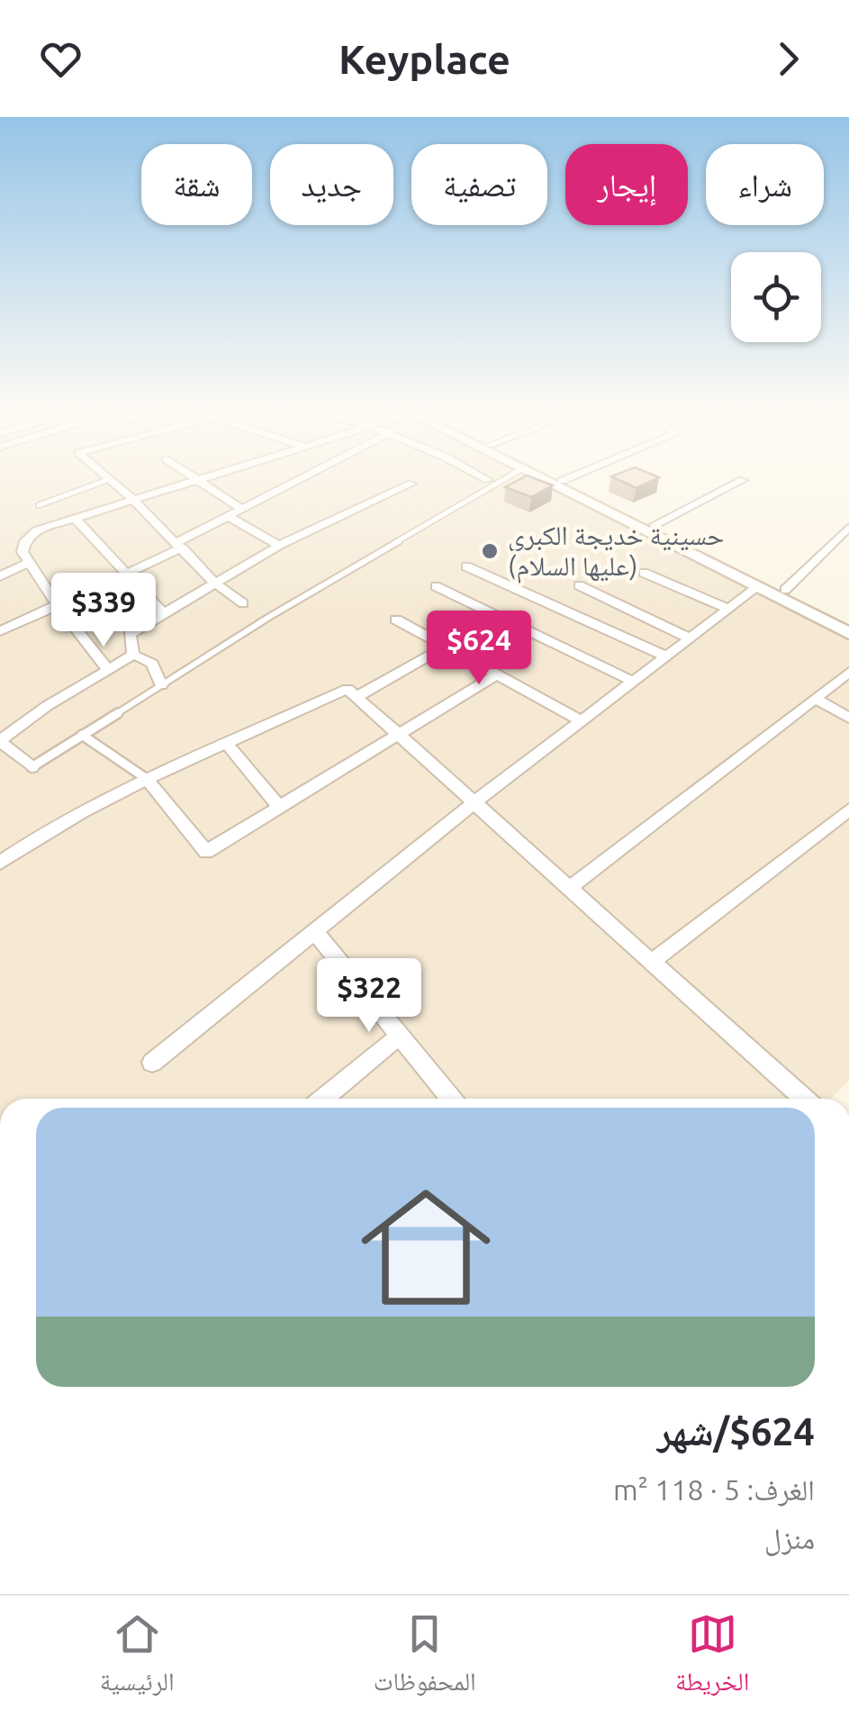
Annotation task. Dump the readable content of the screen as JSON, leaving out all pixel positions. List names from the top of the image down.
{
  "places": ["حسينية خديجة الكبرى (عليها السلام)"],
  "page": {
    "header": "Keyplace",
    "chip": [
      "شراء",
      "إيجار",
      "تصفية",
      "جديد",
      "شقة"
    ],
    "price": ["$339", "$624", "$322"],
    "list": [
      {
        "name": "$624/شهر",
        "note": "الغرف: 5 · 118 m² · منزل"
      }
    ],
    "tabs": ["الخريطة", "المحفوظات", "الرئيسية"]
  }
}
